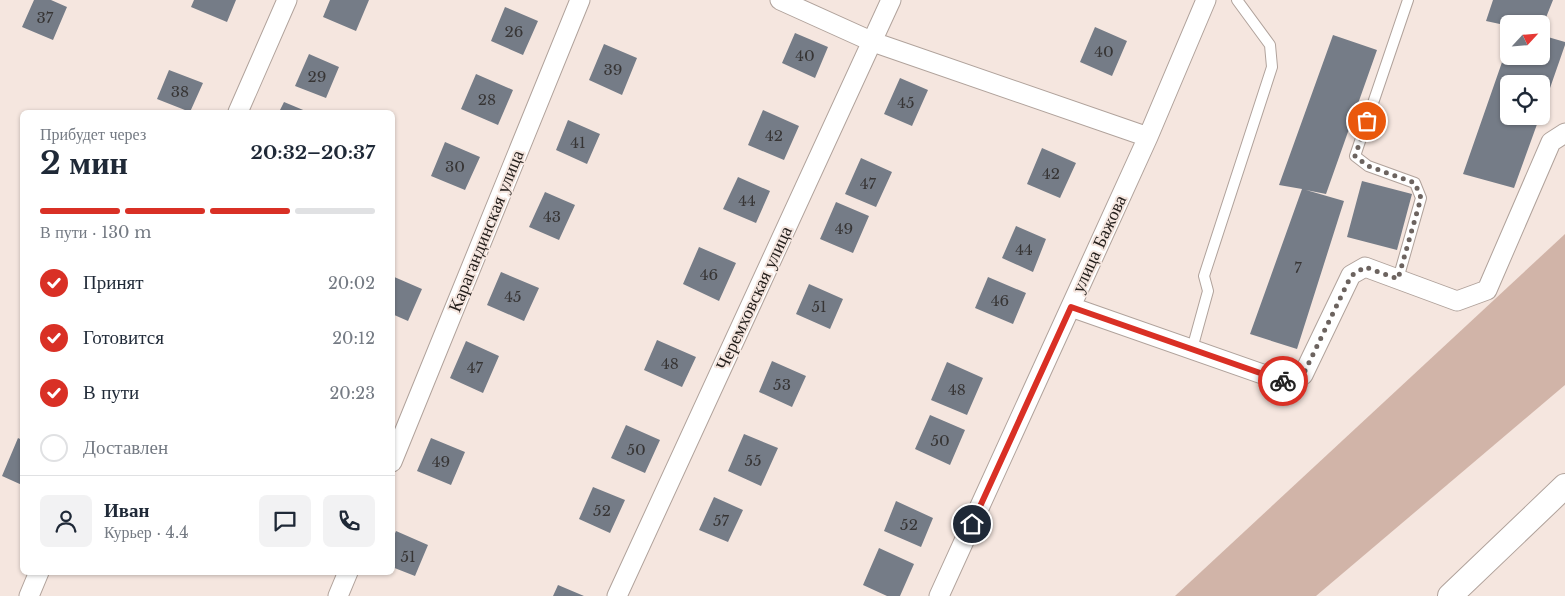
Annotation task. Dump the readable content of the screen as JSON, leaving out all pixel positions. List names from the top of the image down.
{
  "streets": {
    "street": ["Карагандинская улица", "улица Бажова", "Черемховская улица"]
  },
  "house_numbers": [
    "37",
    "26",
    "40",
    "40",
    "39",
    "29",
    "38",
    "28",
    "45",
    "42",
    "41",
    "30",
    "42",
    "47",
    "44",
    "43",
    "49",
    "44",
    "7",
    "46",
    "45",
    "46",
    "51",
    "48",
    "47",
    "53",
    "48",
    "50",
    "50",
    "55",
    "49",
    "52",
    "57",
    "52",
    "51"
  ],
  "north": "top right",
  "page": {
    "heading": ["2 мин", "Прибудет через", "20:32–20:37"],
    "panel": ["Иван", "Курьер · 4.4"],
    "bar": "В пути · 130 m",
    "list": [
      ["Принят", "20:02"],
      ["Готовится", "20:12"],
      ["В пути", "20:23"],
      "Доставлен"
    ]
  }
}
